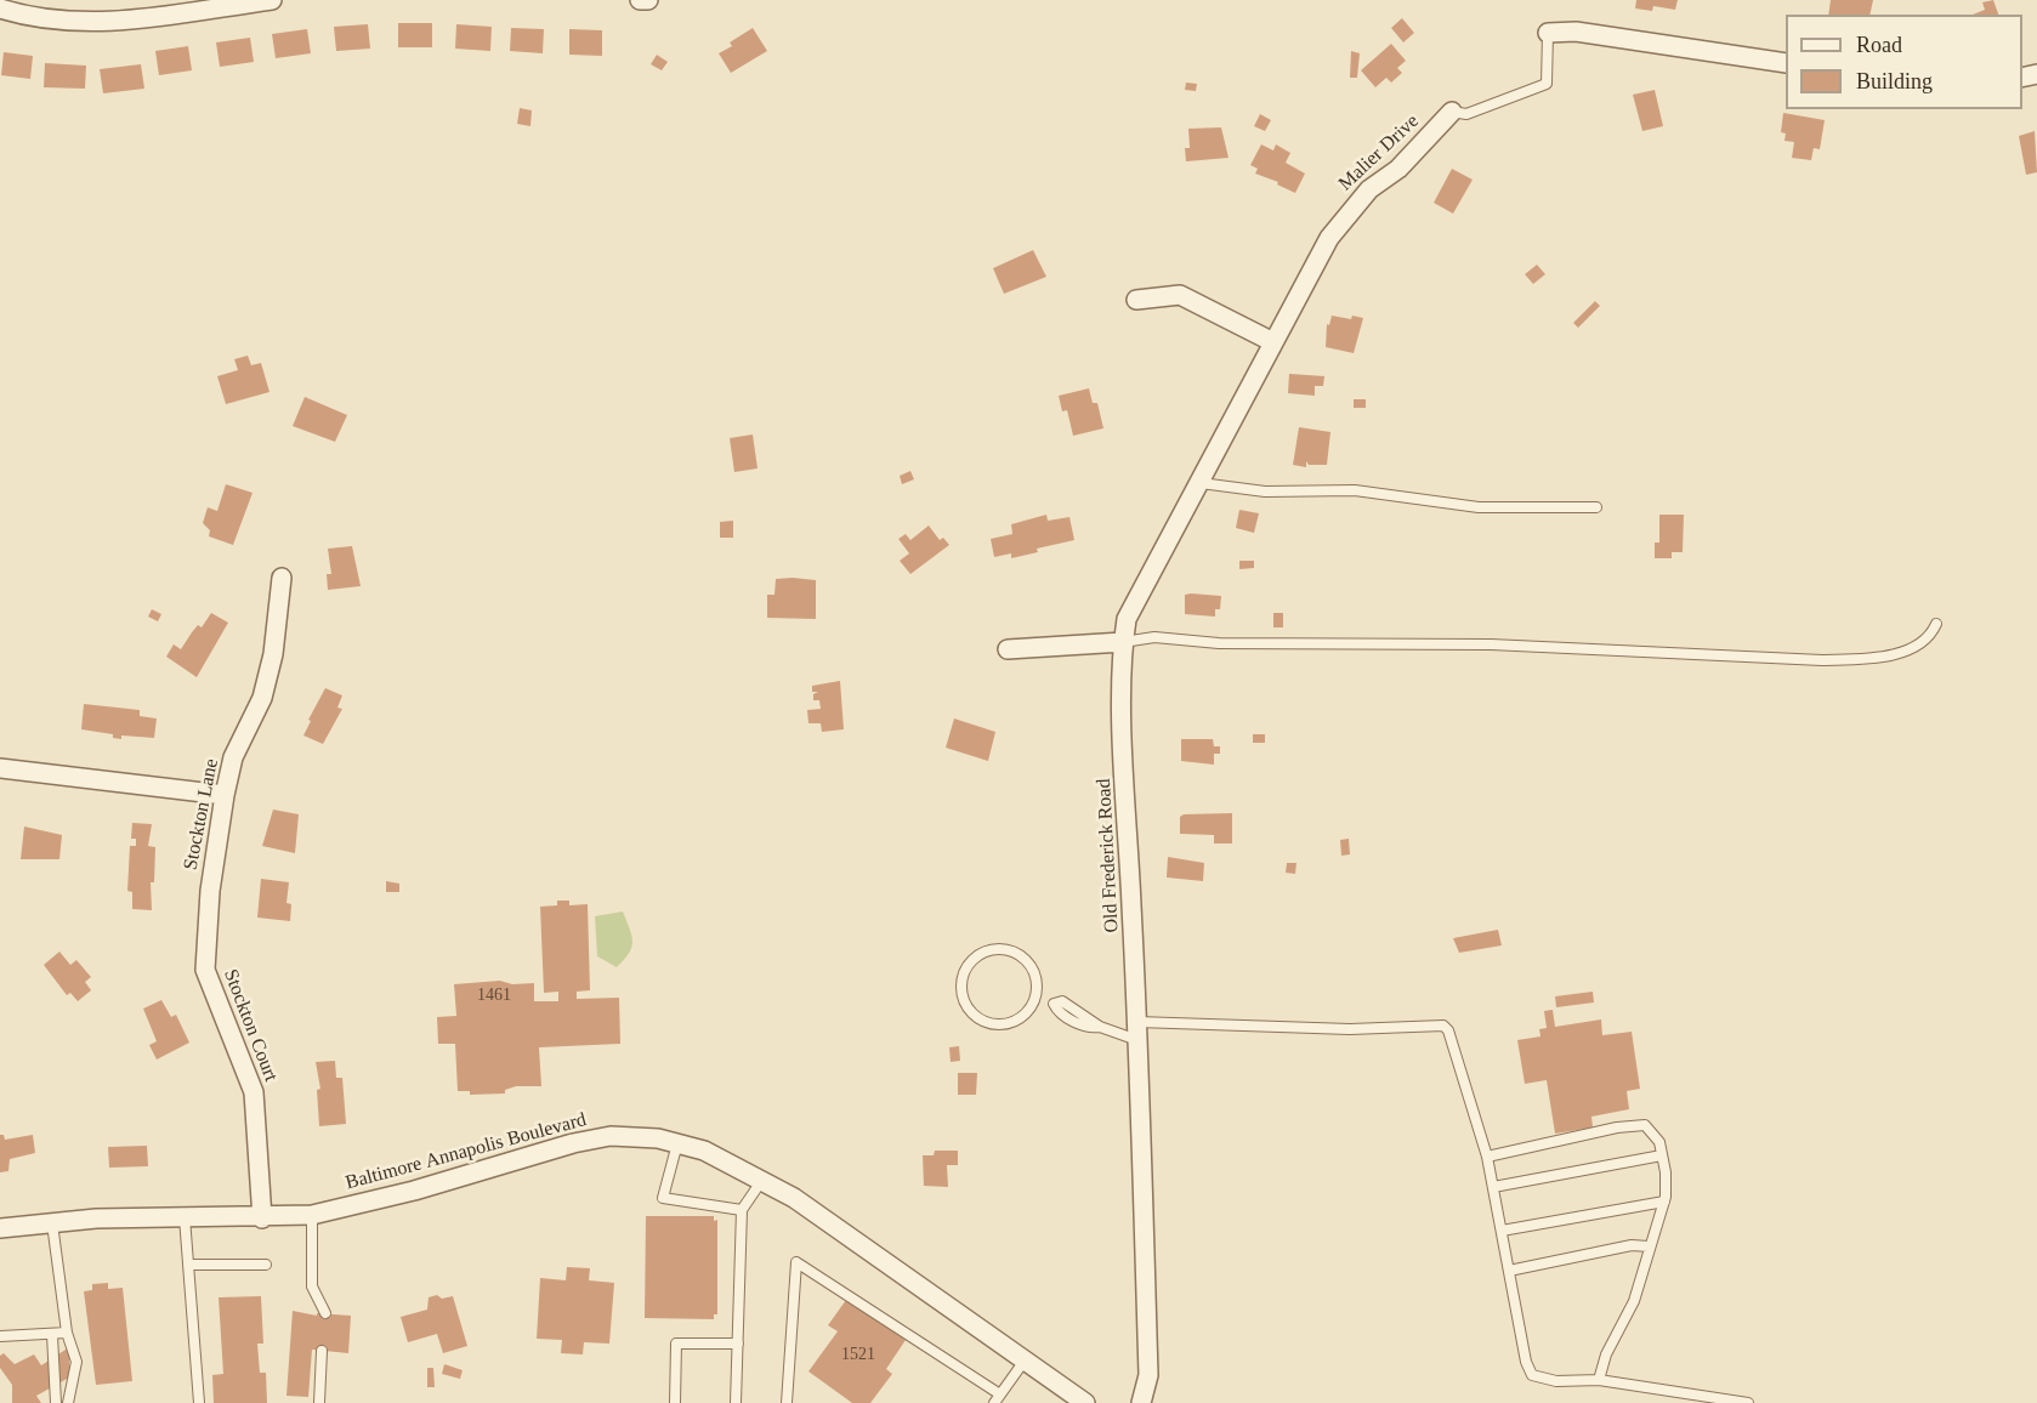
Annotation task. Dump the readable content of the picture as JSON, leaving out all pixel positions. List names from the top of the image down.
{
  "streets": {
    "street": [
      "Malier Drive",
      "Stockton Lane",
      "Old Frederick Road",
      "Stockton Court",
      "Baltimore Annapolis Boulevard"
    ]
  },
  "crossings": [
    ["Malier Drive", "Old Frederick Road"],
    ["Stockton Lane", "Stockton Court"],
    ["Stockton Court", "Baltimore Annapolis Boulevard"]
  ],
  "house_numbers": ["1461", "1521"],
  "legend": ["Road", "Building"]
}
